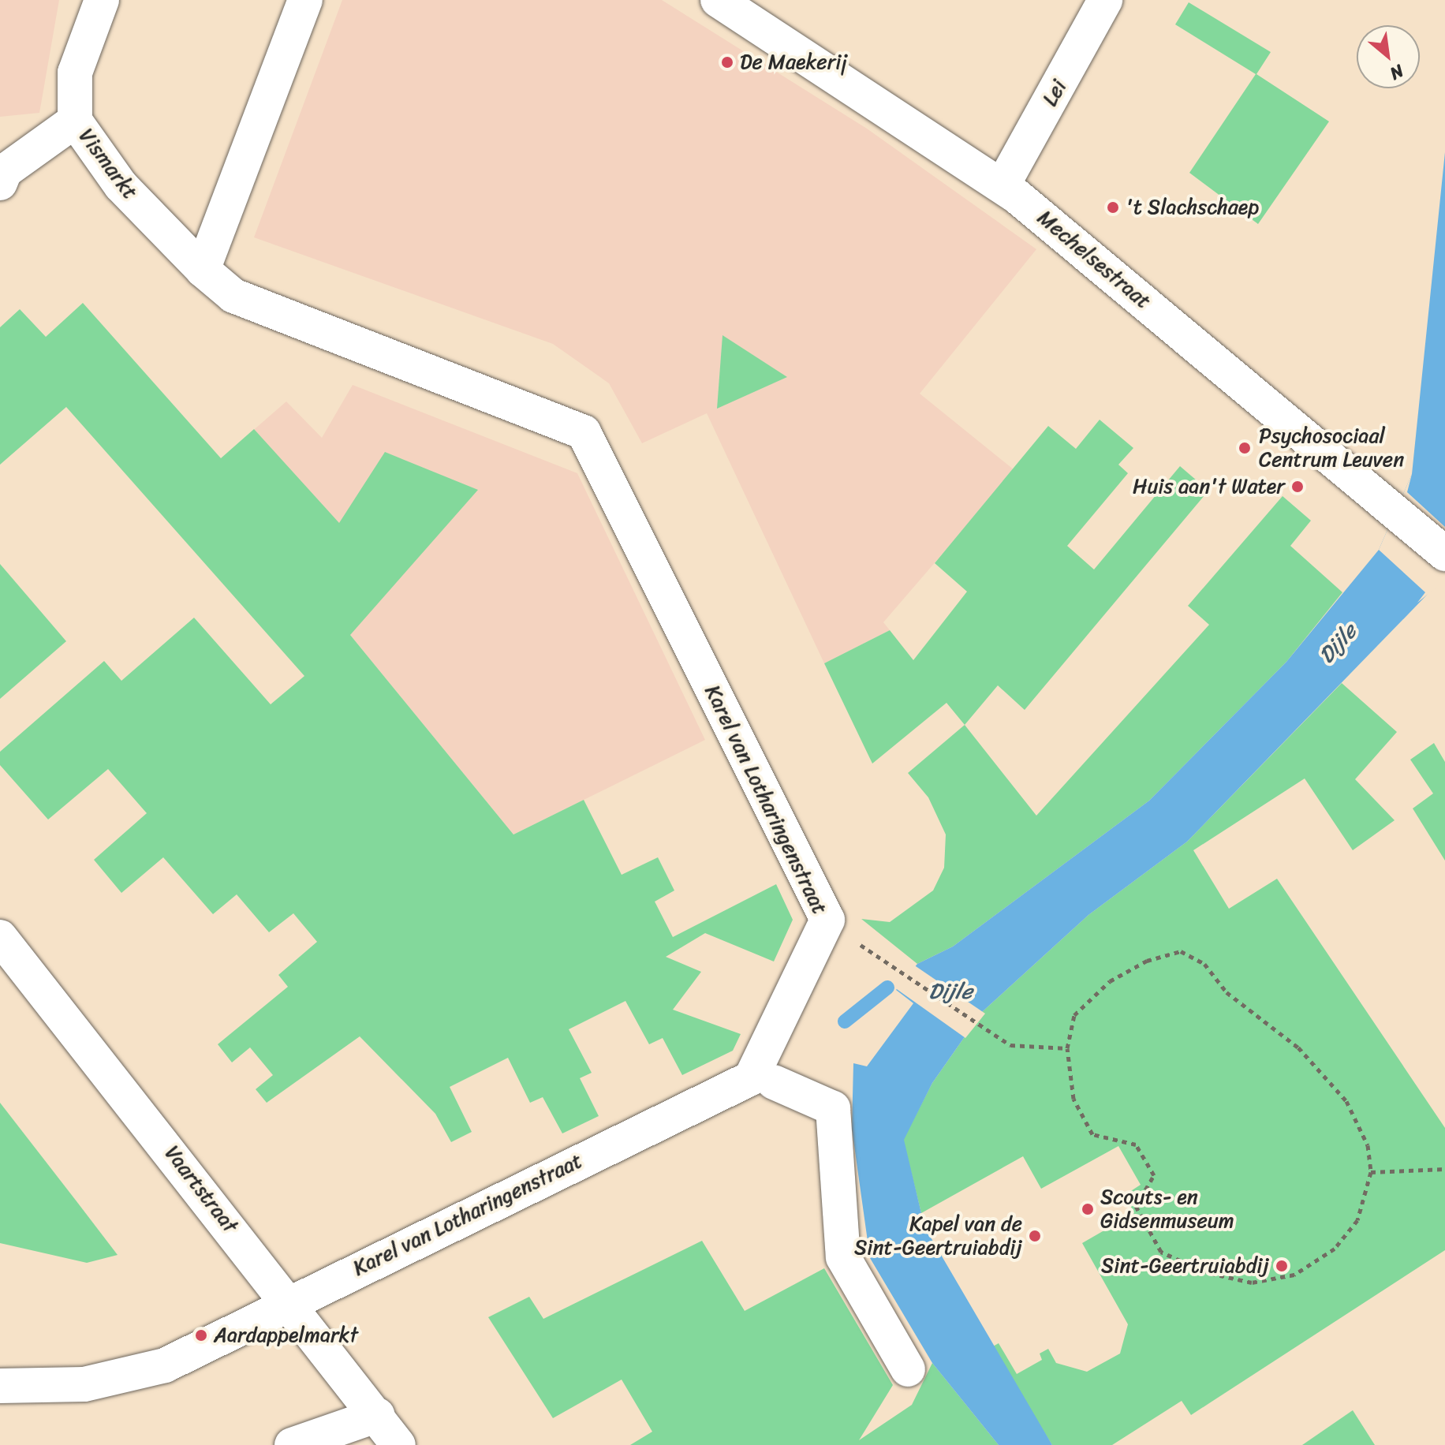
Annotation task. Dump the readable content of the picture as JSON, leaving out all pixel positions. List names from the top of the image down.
{
  "streets": {
    "street": [
      "Lei",
      "Vismarkt",
      "Mechelsestraat",
      "Karel van Lotharingenstraat",
      "Vaartstraat"
    ]
  },
  "crossings": [
    ["Lei", "Mechelsestraat"],
    ["Vismarkt", "Karel van Lotharingenstraat"],
    ["Karel van Lotharingenstraat", "Vaartstraat"]
  ],
  "water": ["Dijle"],
  "places": [
    "De Maekerij",
    "'t Slachschaep",
    "Psychosociaal Centrum Leuven",
    "Huis aan't Water",
    "Scouts- en Gidsenmuseum",
    "Kapel van de Sint-Geertruiabdij",
    "Sint-Geertruiabdij",
    "Aardappelmarkt"
  ],
  "north": "bottom right"
}
